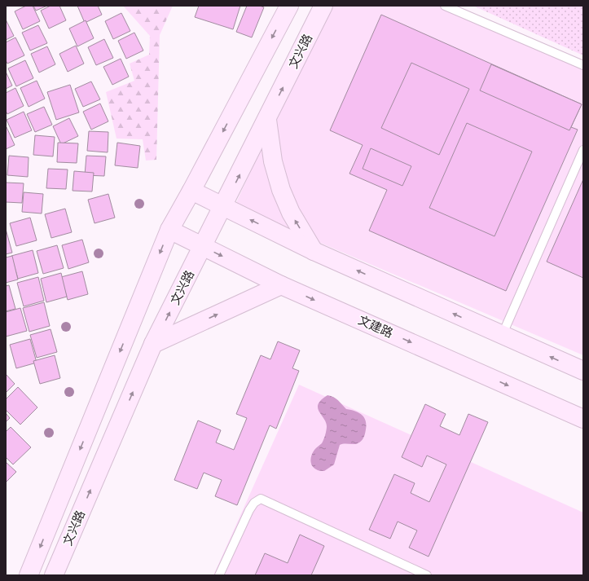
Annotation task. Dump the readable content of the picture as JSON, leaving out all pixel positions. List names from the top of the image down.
{
  "streets": {
    "street": ["文兴路", "文建路"]
  },
  "crossings": [
    ["文兴路", "文建路"]
  ]
}
